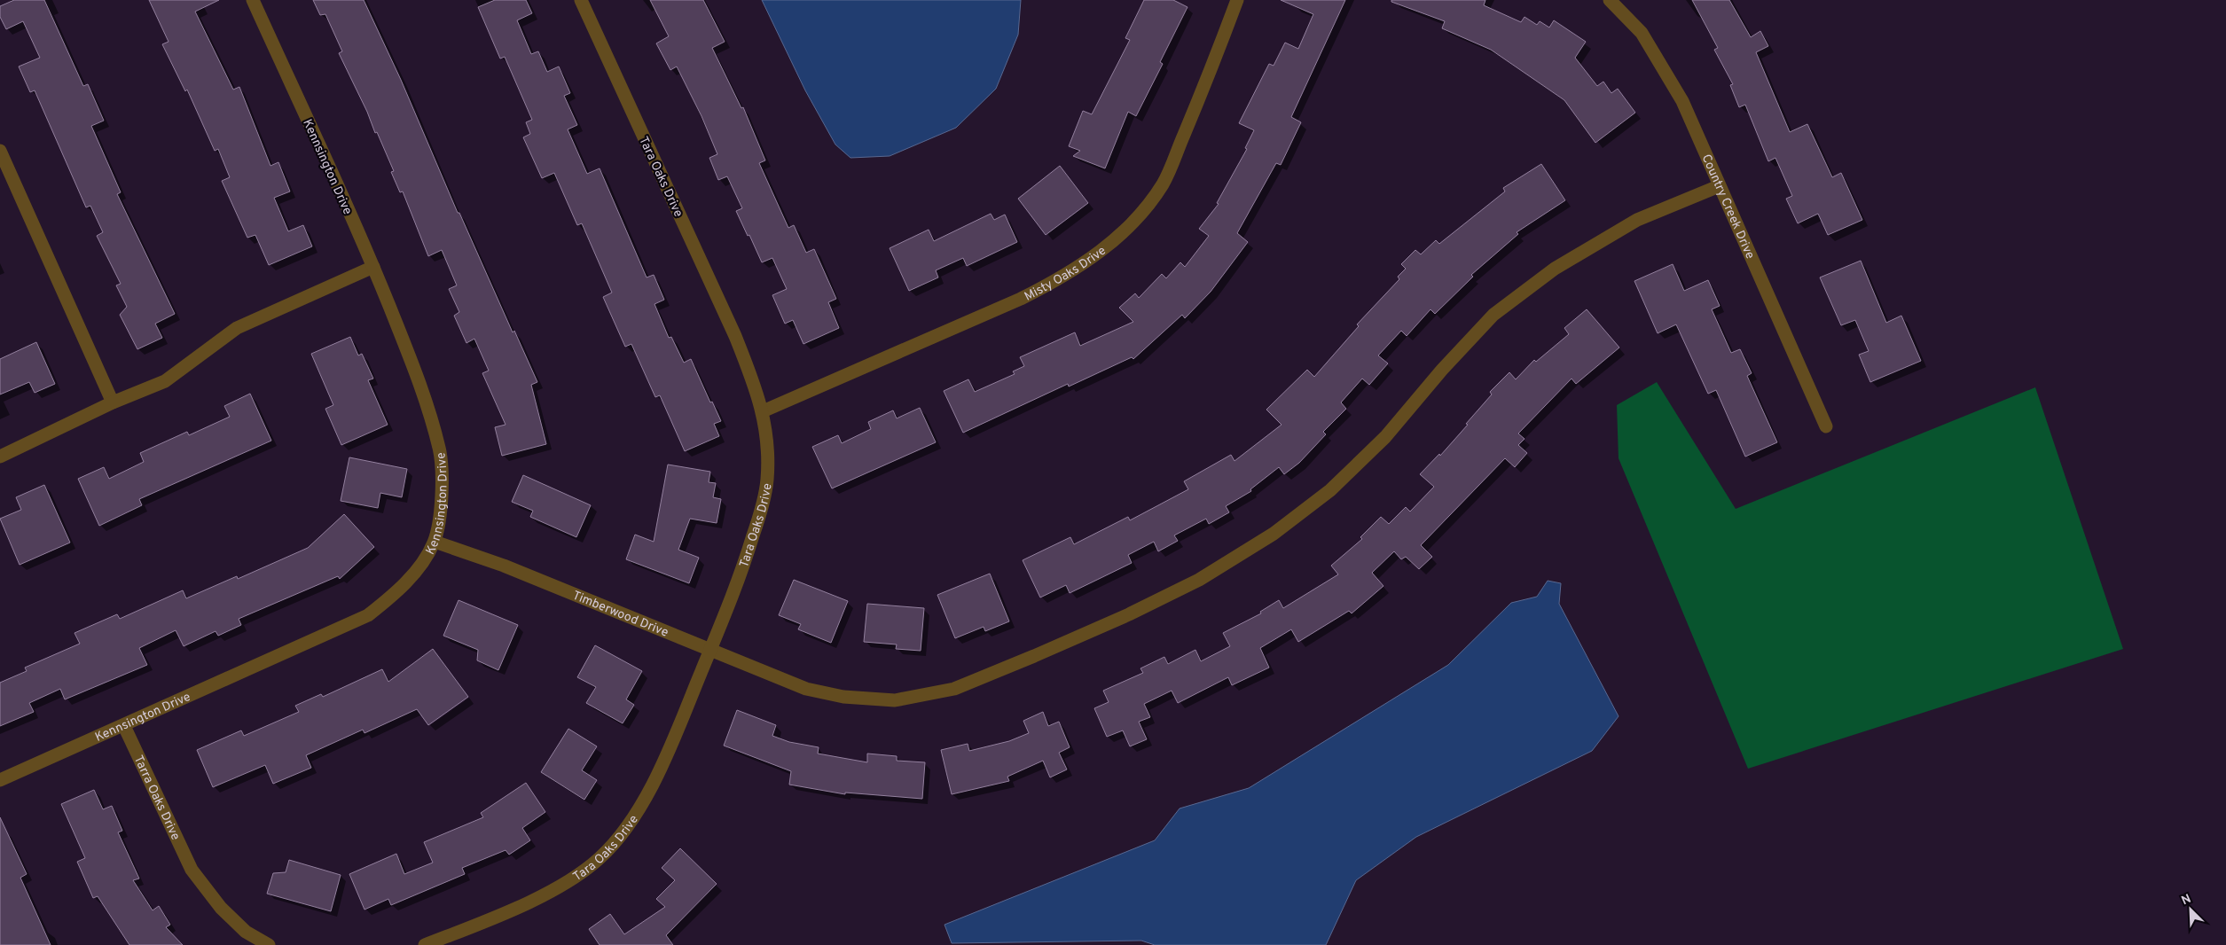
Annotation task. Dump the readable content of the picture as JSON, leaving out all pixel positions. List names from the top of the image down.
{
  "streets": {
    "street": [
      "Kennsington Drive",
      "Tara Oaks Drive",
      "Country Creek Drive",
      "Misty Oaks Drive",
      "Timberwood Drive",
      "Tarra Oaks Drive"
    ]
  },
  "crossings": [
    ["Kennsington Drive", "Timberwood Drive"],
    ["Kennsington Drive", "Tarra Oaks Drive"],
    ["Tara Oaks Drive", "Misty Oaks Drive"],
    ["Tara Oaks Drive", "Timberwood Drive"],
    ["Country Creek Drive", "Timberwood Drive"]
  ],
  "north": "top left"
}
